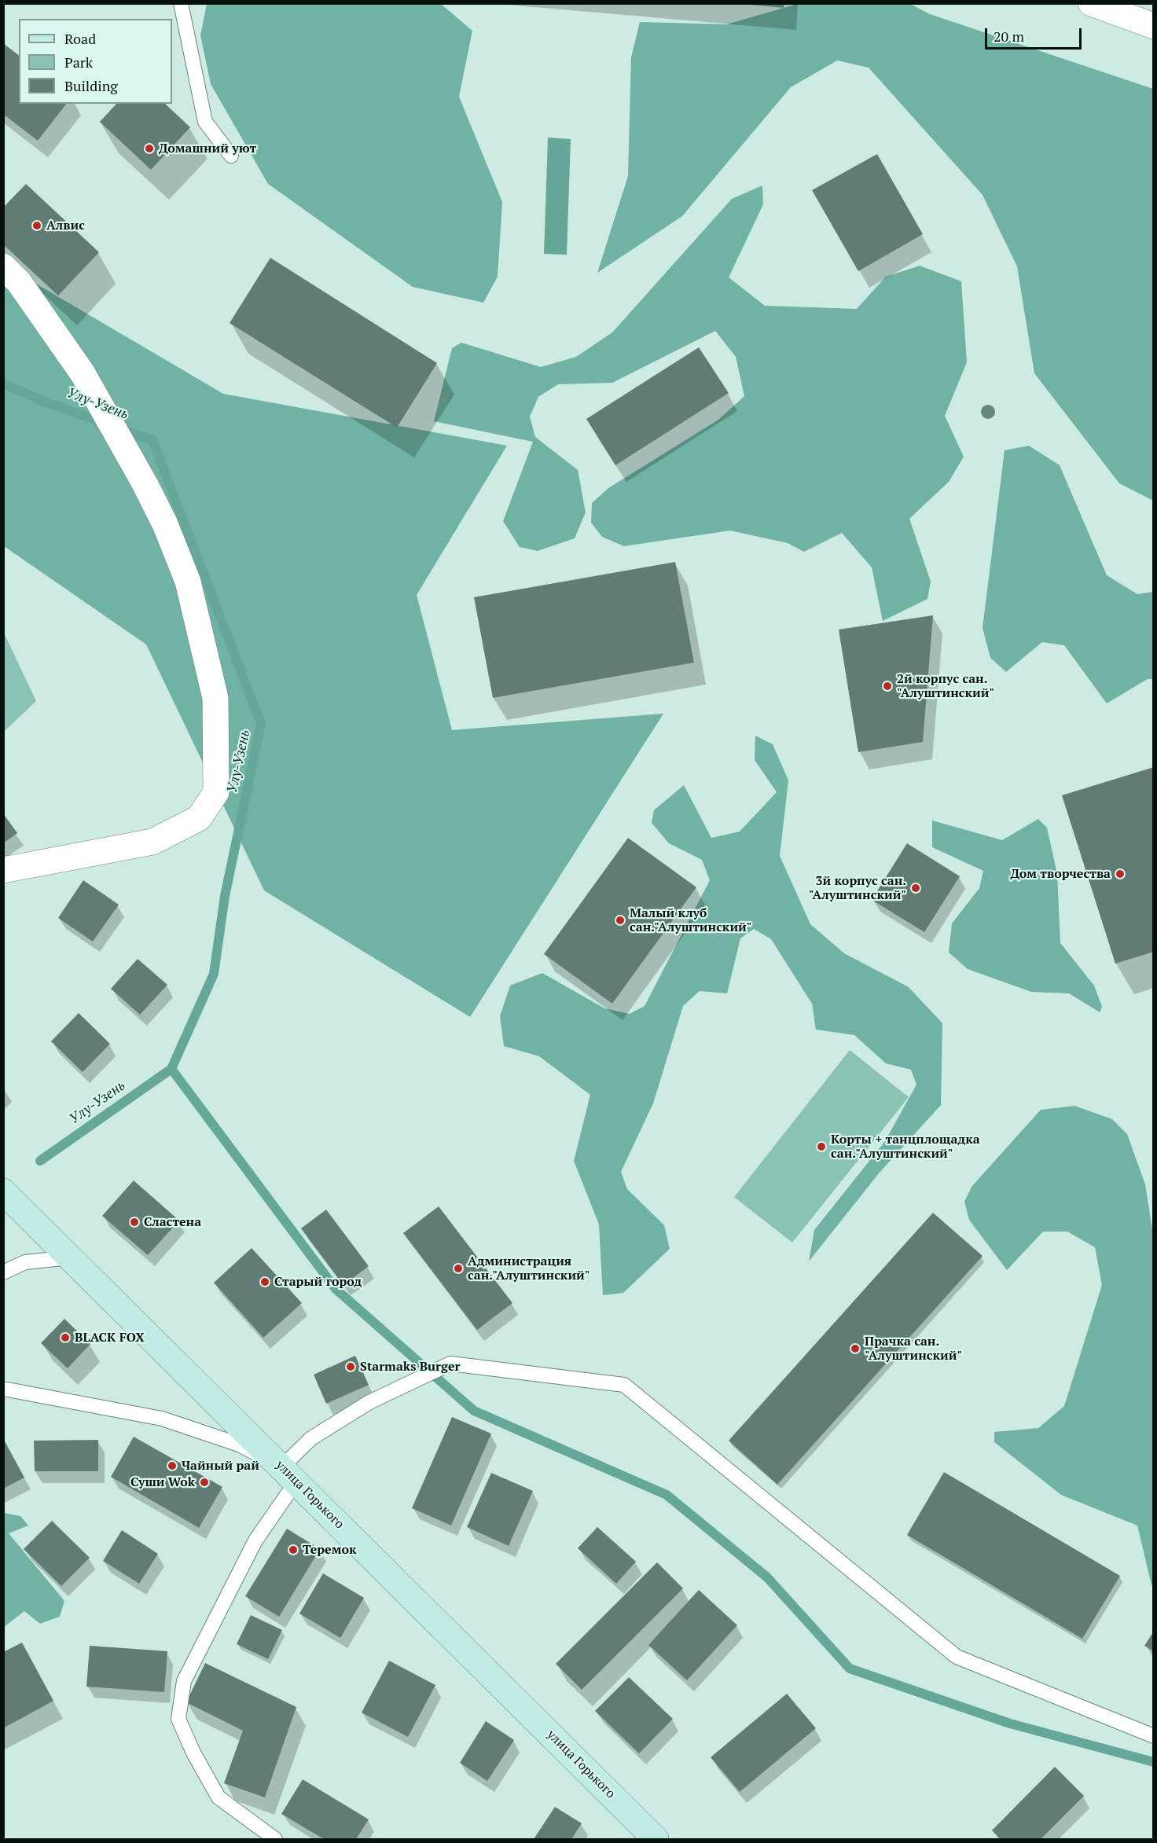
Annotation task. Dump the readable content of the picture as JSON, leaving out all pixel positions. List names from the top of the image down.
{
  "streets": {
    "main road": ["улица Горького"]
  },
  "water": ["Улу-Узень"],
  "places": [
    "Домашний уют",
    "Алвис",
    "2й корпус сан. \"Алуштинский\"",
    "Дом творчества",
    "3й корпус сан. \"Алуштинский\"",
    "Малый клуб сан.\"Алуштинский\"",
    "Корты + танцплощадка сан.\"Алуштинский\"",
    "Сластена",
    "Администрация сан.\"Алуштинский\"",
    "Старый город",
    "BLACK FOX",
    "Прачка сан. \"Алуштинский\"",
    "Starmaks Burger",
    "Чайный рай",
    "Суши Wok",
    "Теремок"
  ],
  "legend": ["Road", "Park", "Building"],
  "scale_bar": "20 m"
}
